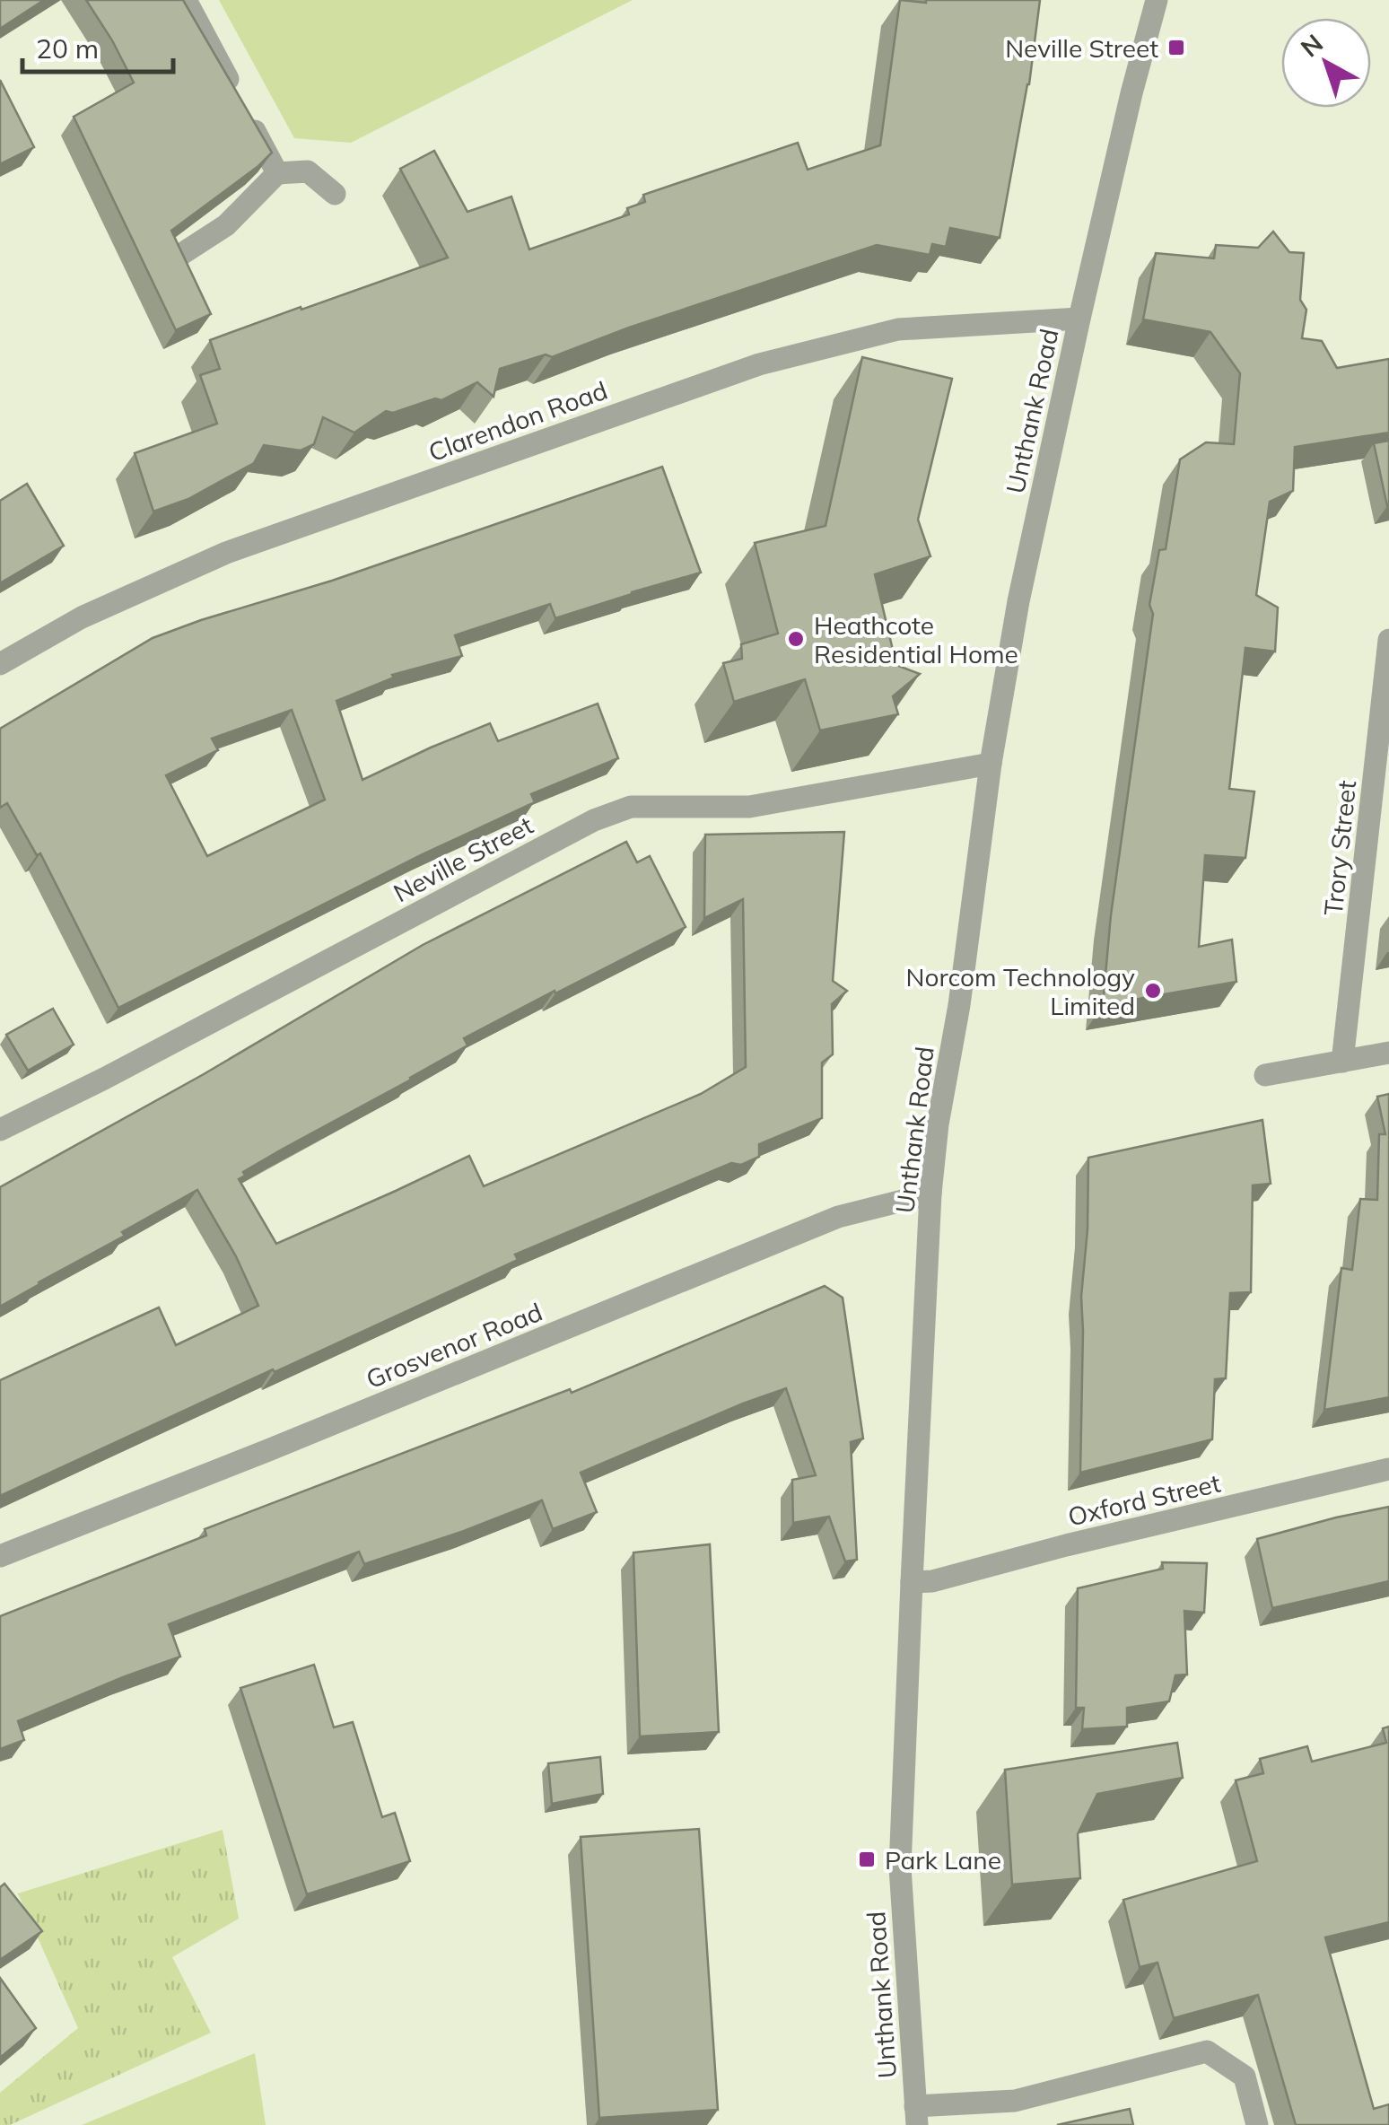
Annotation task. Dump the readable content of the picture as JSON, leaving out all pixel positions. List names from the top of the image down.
{
  "streets": {
    "street": [
      "Unthank Road",
      "Clarendon Road",
      "Trory Street",
      "Neville Street",
      "Grosvenor Road",
      "Oxford Street"
    ]
  },
  "crossings": [
    ["Unthank Road", "Clarendon Road"],
    ["Unthank Road", "Neville Street"],
    ["Unthank Road", "Grosvenor Road"],
    ["Unthank Road", "Oxford Street"]
  ],
  "places": {
    "transit": ["Neville Street", "Park Lane"],
    "other": ["Heathcote Residential Home", "Norcom Technology Limited"]
  },
  "scale_bar": "20 m",
  "north": "top left"
}
